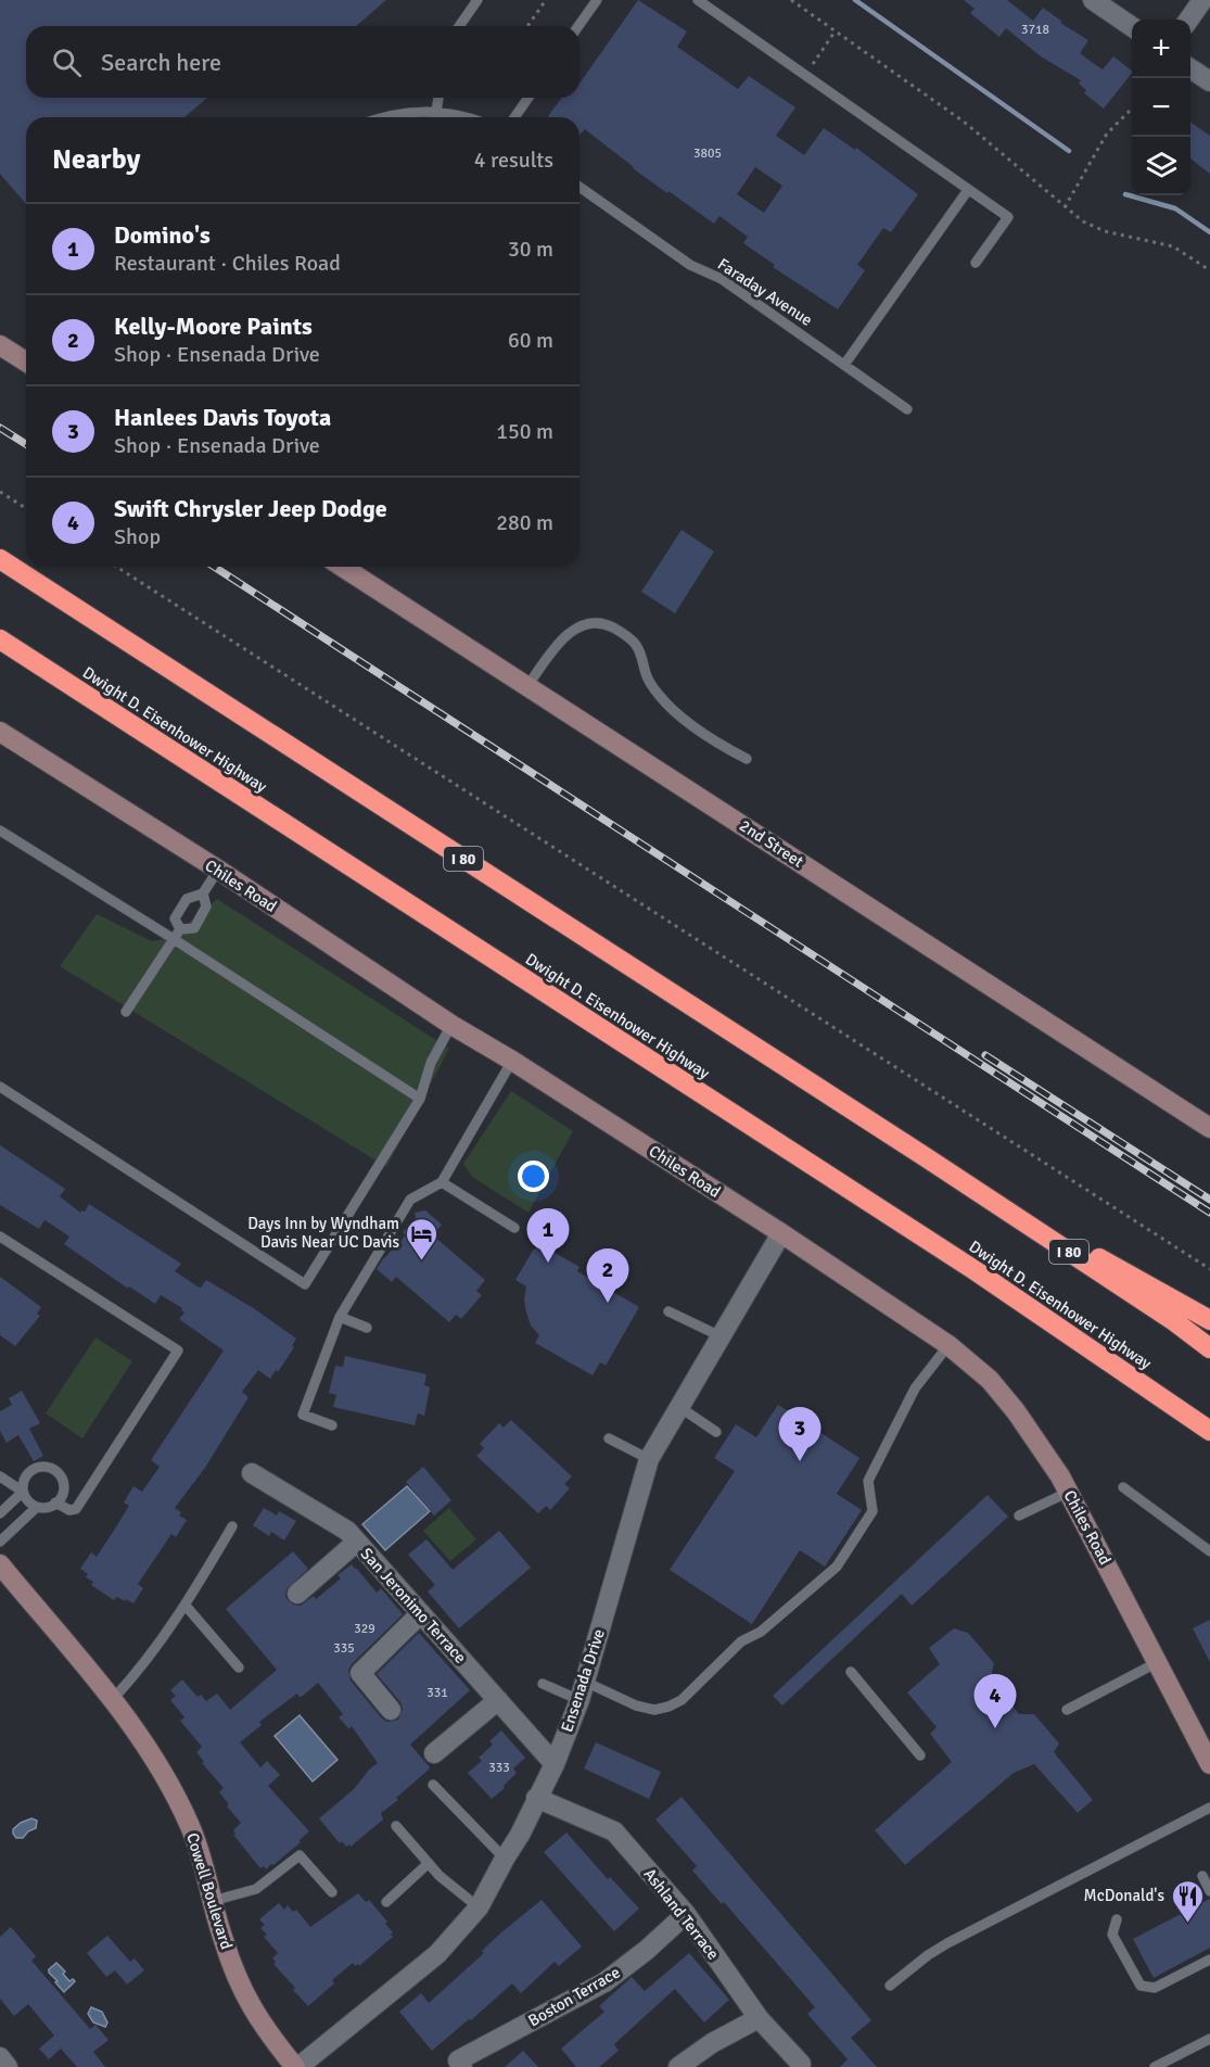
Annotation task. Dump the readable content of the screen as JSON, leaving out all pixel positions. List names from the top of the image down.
{
  "streets": {
    "highway": ["Dwight D. Eisenhower Highway", "I 80"],
    "street": [
      "2nd Street",
      "Chiles Road",
      "San Jeronimo Terrace",
      "Ensenada Drive",
      "Cowell Boulevard",
      "Ashland Terrace",
      "Boston Terrace"
    ],
    "lane": ["Faraday Avenue"]
  },
  "crossings": [
    ["Chiles Road", "Ensenada Drive"],
    ["San Jeronimo Terrace", "Ensenada Drive"],
    ["Ensenada Drive", "Cowell Boulevard"],
    ["Ensenada Drive", "Ashland Terrace"],
    ["Ashland Terrace", "Boston Terrace"]
  ],
  "places": {
    "hotel": ["Days Inn by Wyndham Davis Near UC Davis"],
    "restaurant": ["McDonald's"]
  },
  "house_numbers": [
    "3718",
    "3805",
    "329",
    "335",
    "331",
    "333"
  ],
  "page": {
    "map_buttons": ["+", "−"],
    "search": "Search here",
    "heading": ["Nearby", "4 results"],
    "list": [
      {
        "mark": "1",
        "name": "Domino's",
        "note": "Restaurant · Chiles Road",
        "value": "30 m"
      },
      {
        "mark": "2",
        "name": "Kelly-Moore Paints",
        "note": "Shop · Ensenada Drive",
        "value": "60 m"
      },
      {
        "mark": "3",
        "name": "Hanlees Davis Toyota",
        "note": "Shop · Ensenada Drive",
        "value": "150 m"
      },
      {
        "mark": "4",
        "name": "Swift Chrysler Jeep Dodge",
        "note": "Shop",
        "value": "280 m"
      }
    ],
    "pins": [
      "1",
      "2",
      "3",
      "4"
    ]
  }
}
